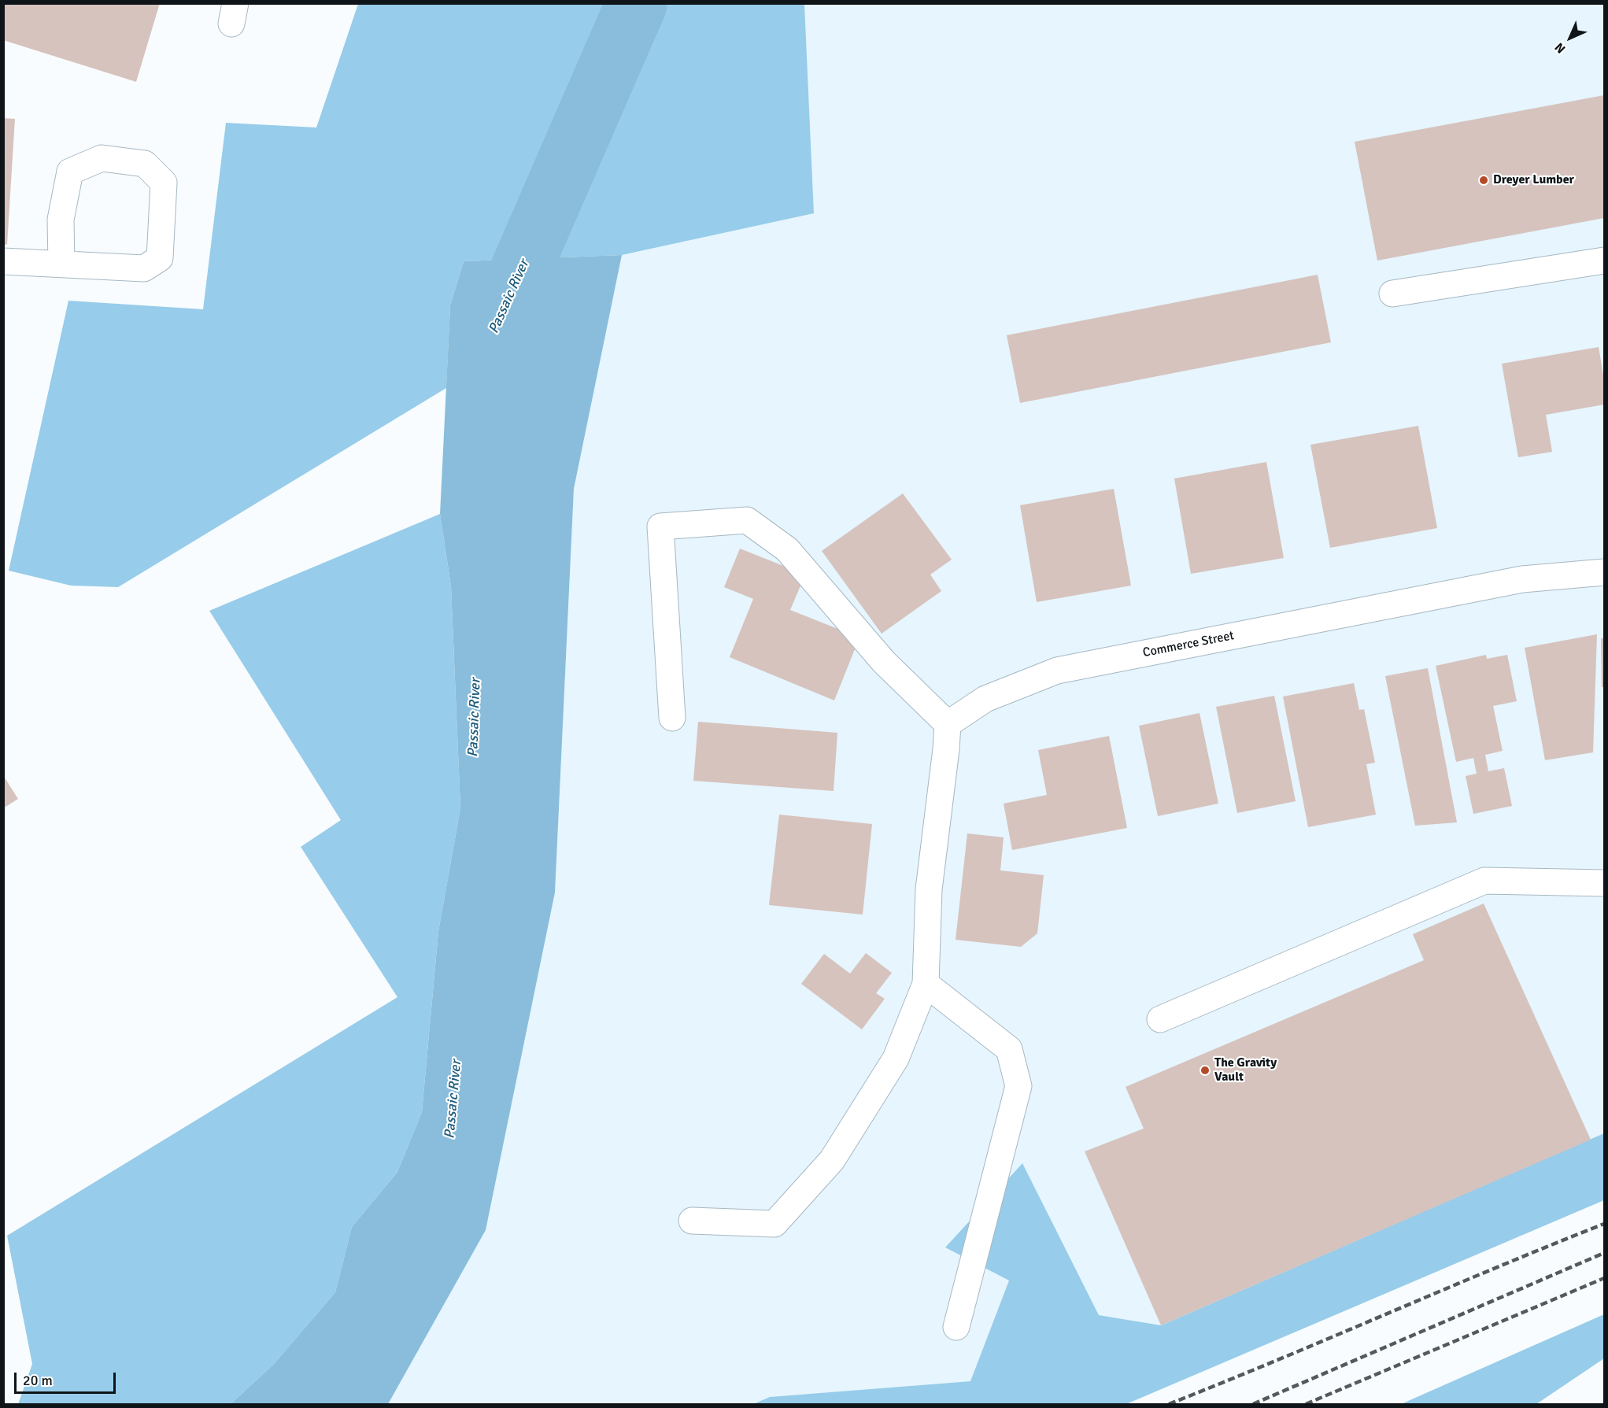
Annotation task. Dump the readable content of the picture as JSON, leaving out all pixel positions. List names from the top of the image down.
{
  "streets": {
    "street": ["Commerce Street"]
  },
  "water": ["Passaic River"],
  "places": ["Dreyer Lumber", "The Gravity Vault"],
  "scale_bar": "20 m",
  "north": "bottom left"
}
